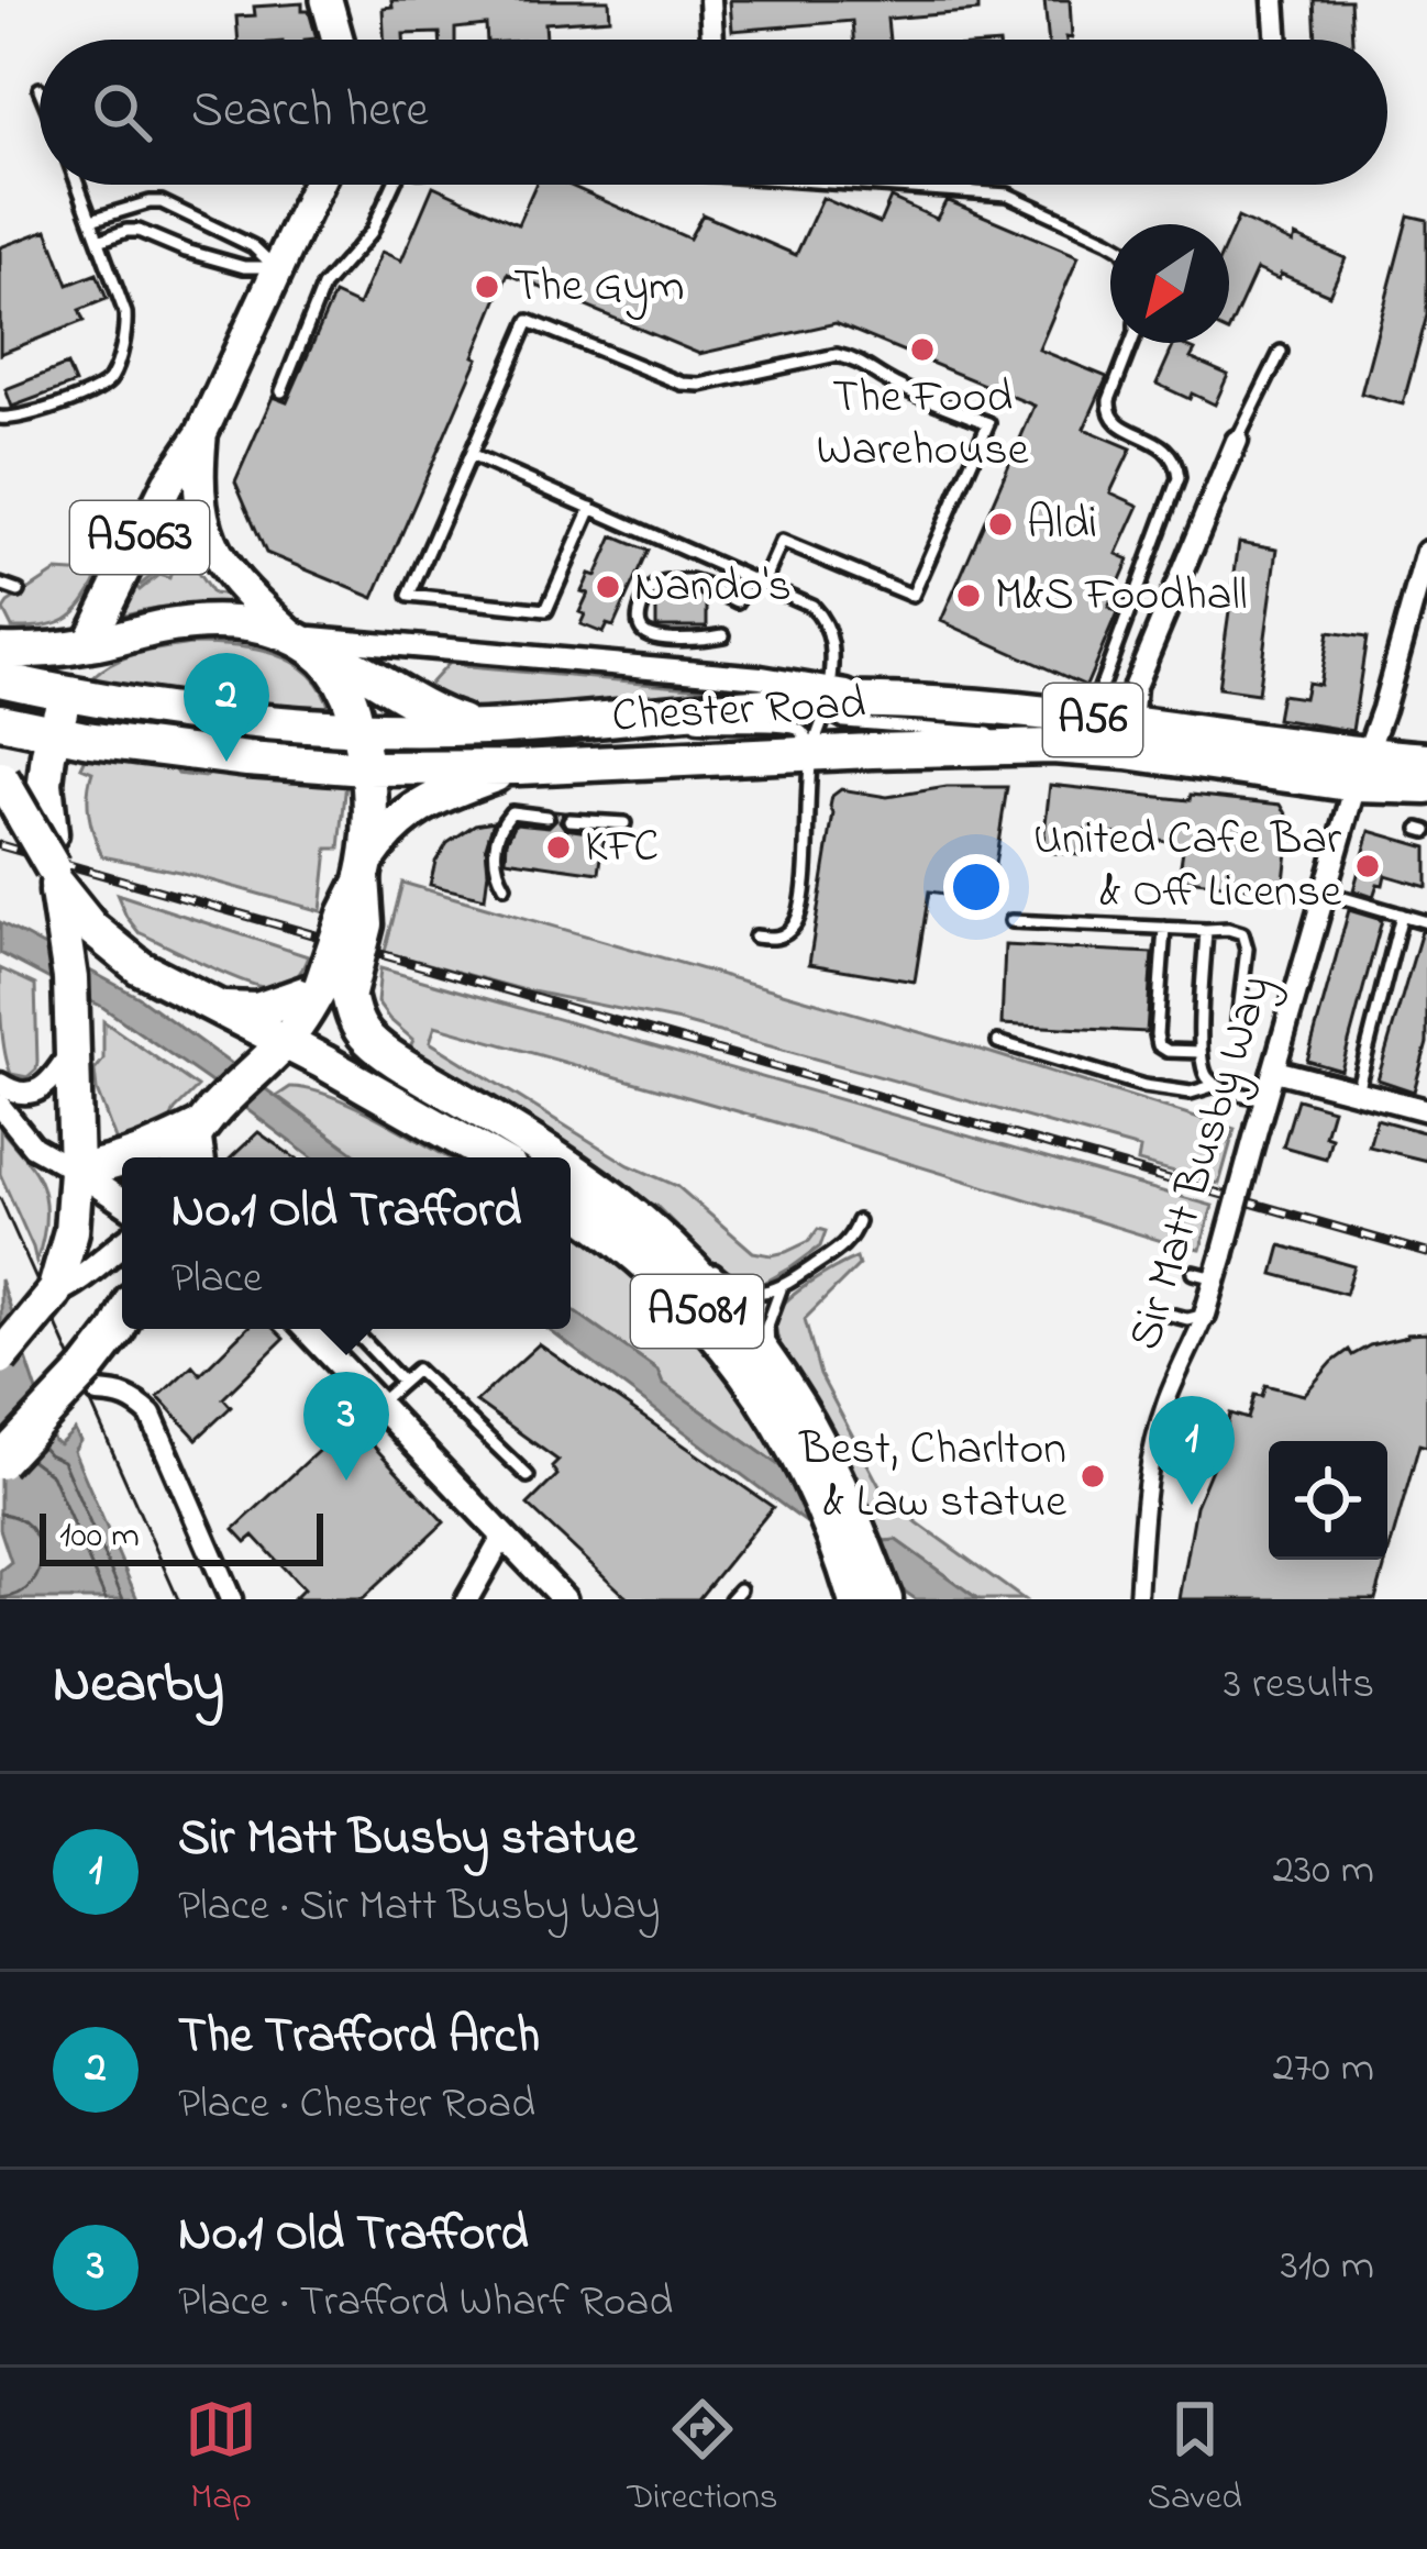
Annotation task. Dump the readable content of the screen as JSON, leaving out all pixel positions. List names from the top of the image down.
{
  "streets": {
    "highway": ["Chester Road", "A56", "A5081"],
    "main road": ["A5063"],
    "street": ["Sir Matt Busby Way"]
  },
  "crossings": [
    ["A5063", "A56"],
    ["Chester Road", "A56"],
    ["Chester Road", "Sir Matt Busby Way"]
  ],
  "places": [
    "The Gym",
    "The Food Warehouse",
    "Aldi",
    "Nando's",
    "M&S Foodhall",
    "KFC",
    "United Cafe Bar & Off License",
    "Best, Charlton & Law statue"
  ],
  "scale_bar": "100 m",
  "north": "bottom left",
  "page": {
    "search": "Search here",
    "pins": ["2", "3", "1"],
    "popup": ["No.1 Old Trafford", "Place"],
    "scale": "100 m",
    "heading": ["Nearby", "3 results"],
    "list": [
      {
        "mark": "1",
        "name": "Sir Matt Busby statue",
        "note": "Place · Sir Matt Busby Way",
        "value": "230 m"
      },
      {
        "mark": "2",
        "name": "The Trafford Arch",
        "note": "Place · Chester Road",
        "value": "270 m"
      },
      {
        "mark": "3",
        "name": "No.1 Old Trafford",
        "note": "Place · Trafford Wharf Road",
        "value": "310 m"
      }
    ],
    "nav": ["Map", "Directions", "Saved"]
  }
}
